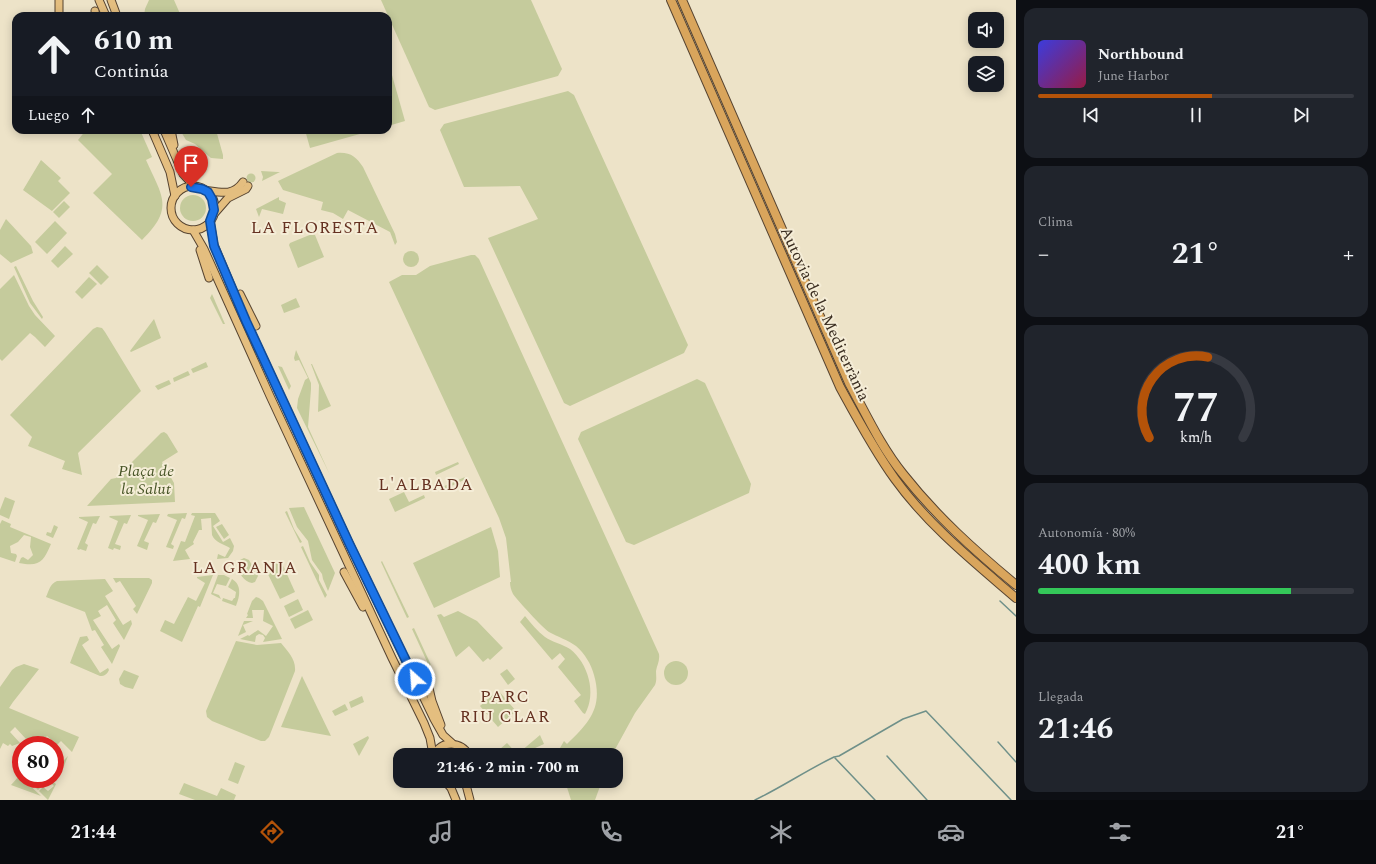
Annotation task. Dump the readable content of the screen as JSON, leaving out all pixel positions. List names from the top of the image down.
{
  "streets": {
    "highway": ["Autovia de la Mediterrània"]
  },
  "districts": [
    "LA FLORESTA",
    "L'ALBADA",
    "LA GRANJA",
    "PARC RIU CLAR"
  ],
  "parks": ["Plaça de la Salut"],
  "page": {
    "turn": ["610 m", "Continúa"],
    "song": ["Northbound", "June Harbor"],
    "then": "Luego",
    "tile": [
      "Clima",
      ["Autonomía · 80%", "400 km"],
      ["Llegada", "21:46"]
    ],
    "heat": ["−", "21°", "+"],
    "limit": "80",
    "trip": "21:46 · 2 min · 700 m",
    "tabs": ["21:44", "21°"],
    "gauge": ["77", "km/h"]
  }
}
